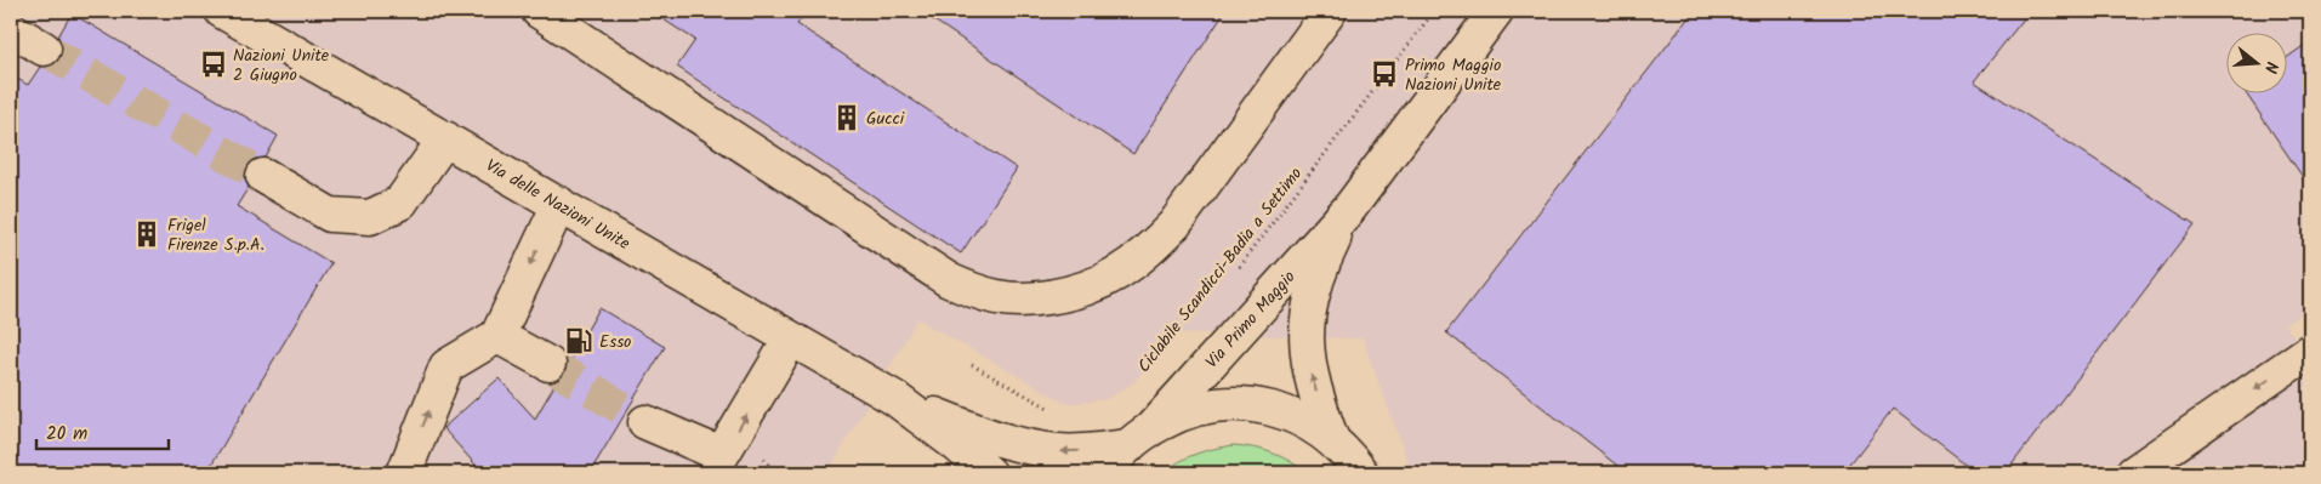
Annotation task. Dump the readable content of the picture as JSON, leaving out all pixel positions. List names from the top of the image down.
{
  "streets": {
    "street": ["Via delle Nazioni Unite", "Via Primo Maggio"],
    "path": ["Ciclabile Scandicci-Badia a Settimo"]
  },
  "crossings": [
    ["Via delle Nazioni Unite", "Via Primo Maggio"]
  ],
  "places": {
    "bus stop": ["Nazioni Unite 2 Giugno", "Primo Maggio Nazioni Unite"],
    "building": ["Gucci", "Frigel Firenze S.p.A."],
    "fuel station": ["Esso"]
  },
  "scale_bar": "20 m",
  "north": "right"
}
